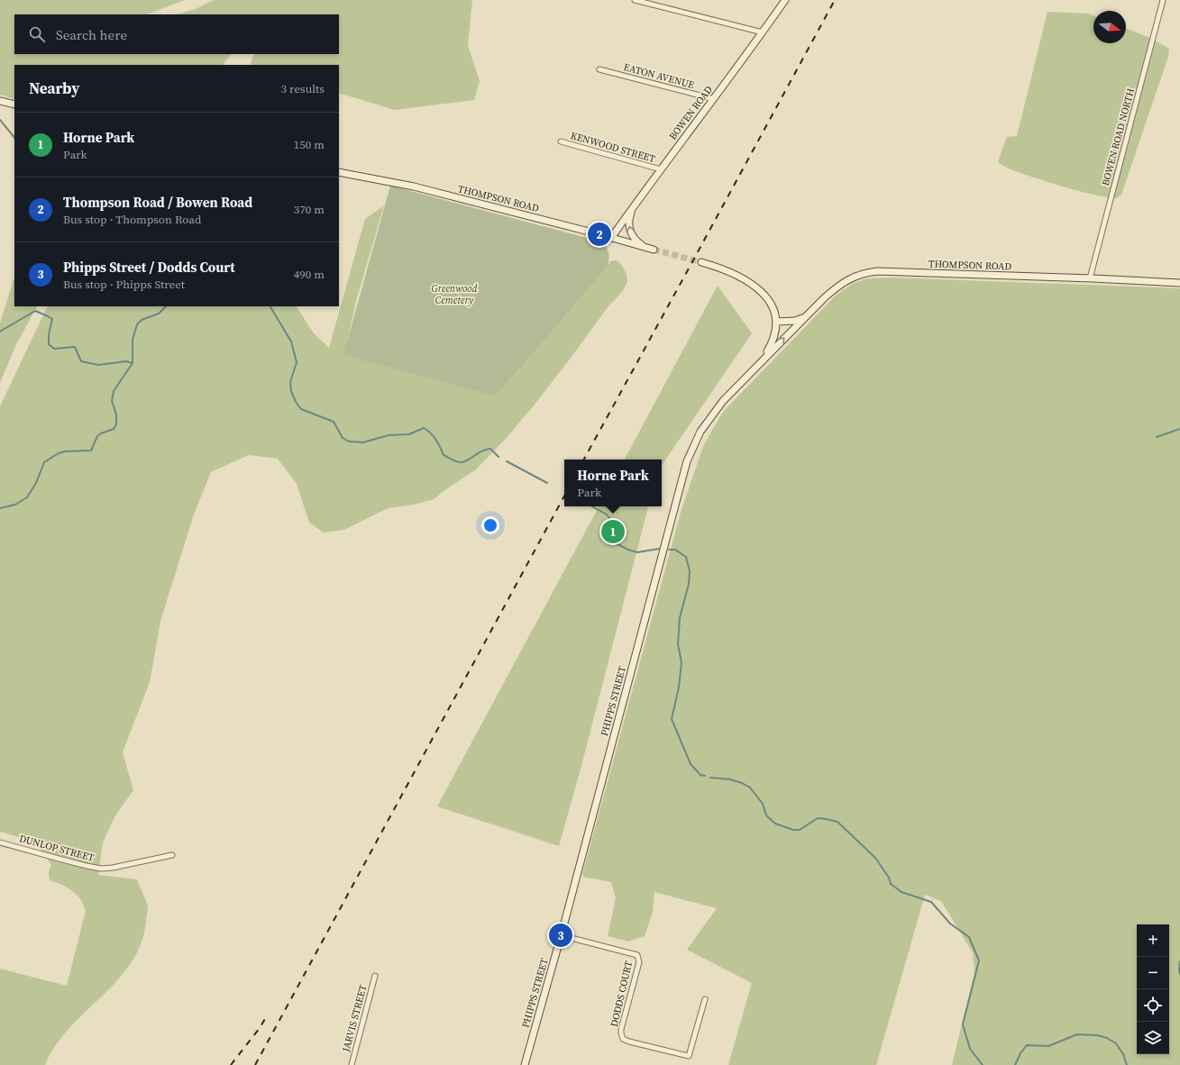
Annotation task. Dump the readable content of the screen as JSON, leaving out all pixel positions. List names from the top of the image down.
{
  "streets": {
    "main road": ["BOWEN ROAD", "THOMPSON ROAD", "PHIPPS STREET"],
    "street": [
      "EATON AVENUE",
      "BOWEN ROAD NORTH",
      "KENWOOD STREET",
      "DUNLOP STREET",
      "DODDS COURT",
      "JARVIS STREET"
    ]
  },
  "crossings": [
    ["EATON AVENUE", "BOWEN ROAD"],
    ["BOWEN ROAD", "KENWOOD STREET"],
    ["BOWEN ROAD", "THOMPSON ROAD"],
    ["BOWEN ROAD NORTH", "THOMPSON ROAD"],
    ["PHIPPS STREET", "DODDS COURT"]
  ],
  "parks": ["Greenwood Cemetery"],
  "north": "right",
  "page": {
    "search": "Search here",
    "heading": ["Nearby", "3 results"],
    "list": [
      {
        "mark": "1",
        "name": "Horne Park",
        "note": "Park",
        "value": "150 m"
      },
      {
        "mark": "2",
        "name": "Thompson Road / Bowen Road",
        "note": "Bus stop · Thompson Road",
        "value": "370 m"
      },
      {
        "mark": "3",
        "name": "Phipps Street / Dodds Court",
        "note": "Bus stop · Phipps Street",
        "value": "490 m"
      }
    ],
    "pins": ["2", "1", "3"],
    "popup": ["Horne Park", "Park"],
    "map_buttons": ["+", "−"]
  }
}
